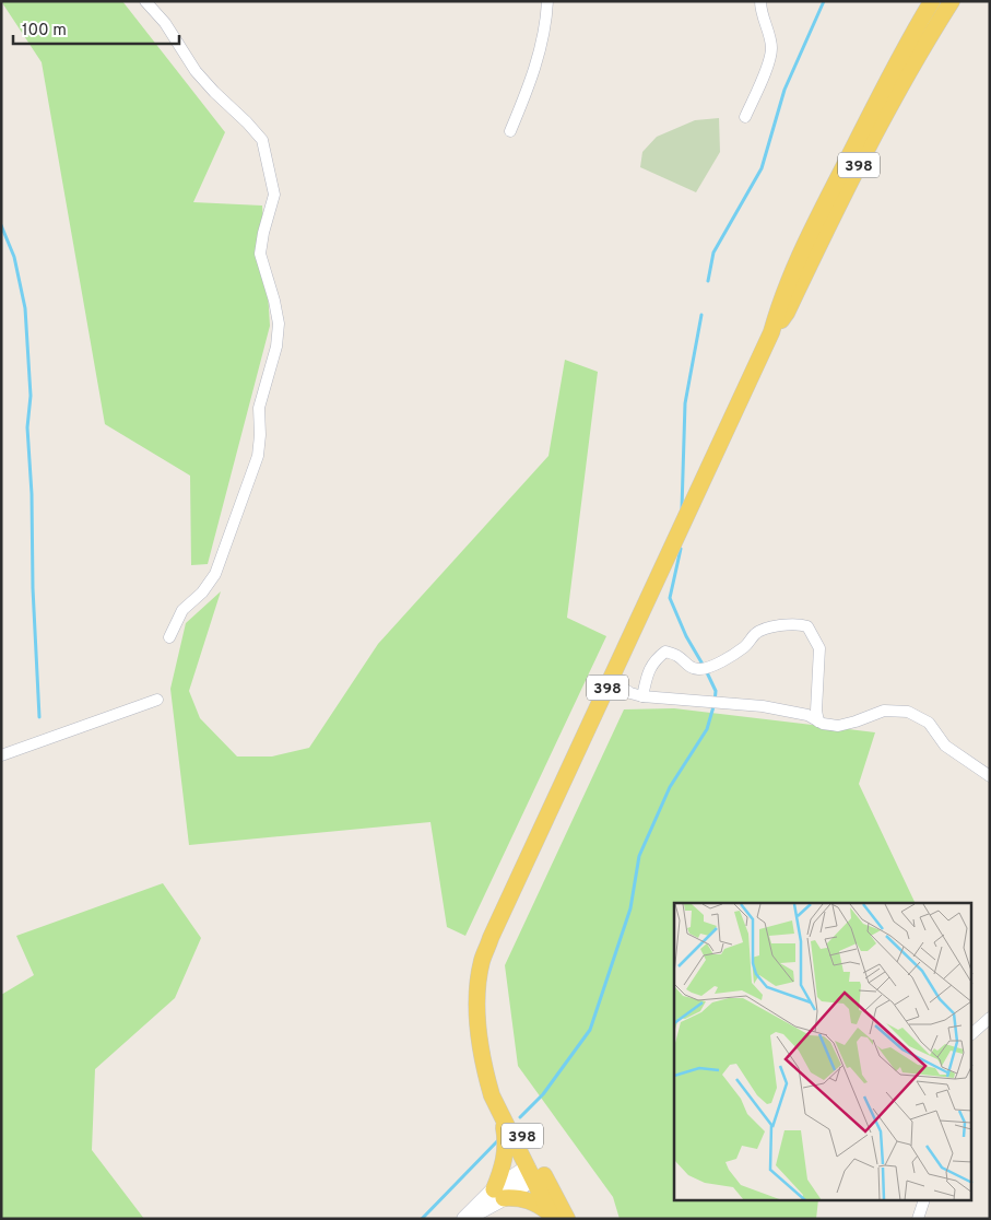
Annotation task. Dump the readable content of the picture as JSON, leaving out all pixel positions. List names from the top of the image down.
{
  "streets": {
    "main road": ["398"]
  },
  "scale_bar": "100 m"
}
